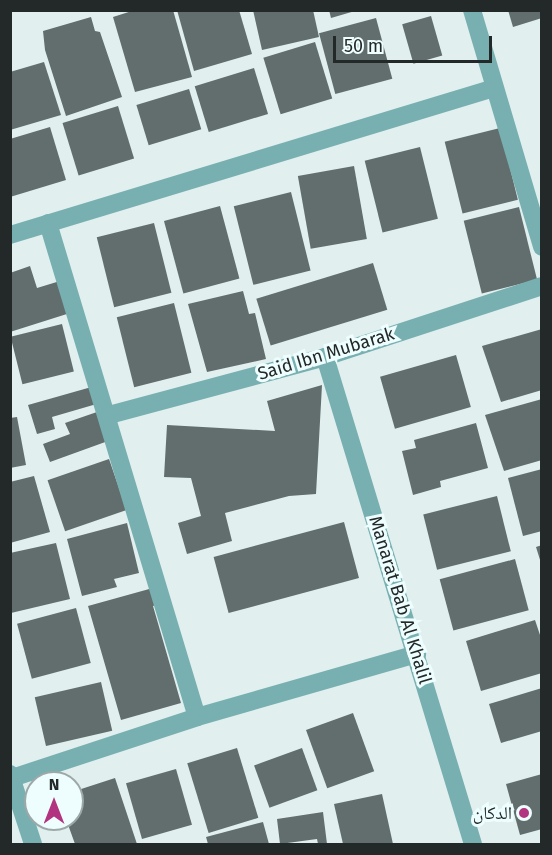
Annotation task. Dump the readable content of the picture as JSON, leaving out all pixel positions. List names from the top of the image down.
{
  "streets": {
    "street": ["Said Ibn Mubarak", "Manarat Bab Al Khalil"]
  },
  "crossings": [
    ["Said Ibn Mubarak", "Manarat Bab Al Khalil"]
  ],
  "places": ["الدكان"],
  "scale_bar": "50 m",
  "north": "top"
}
